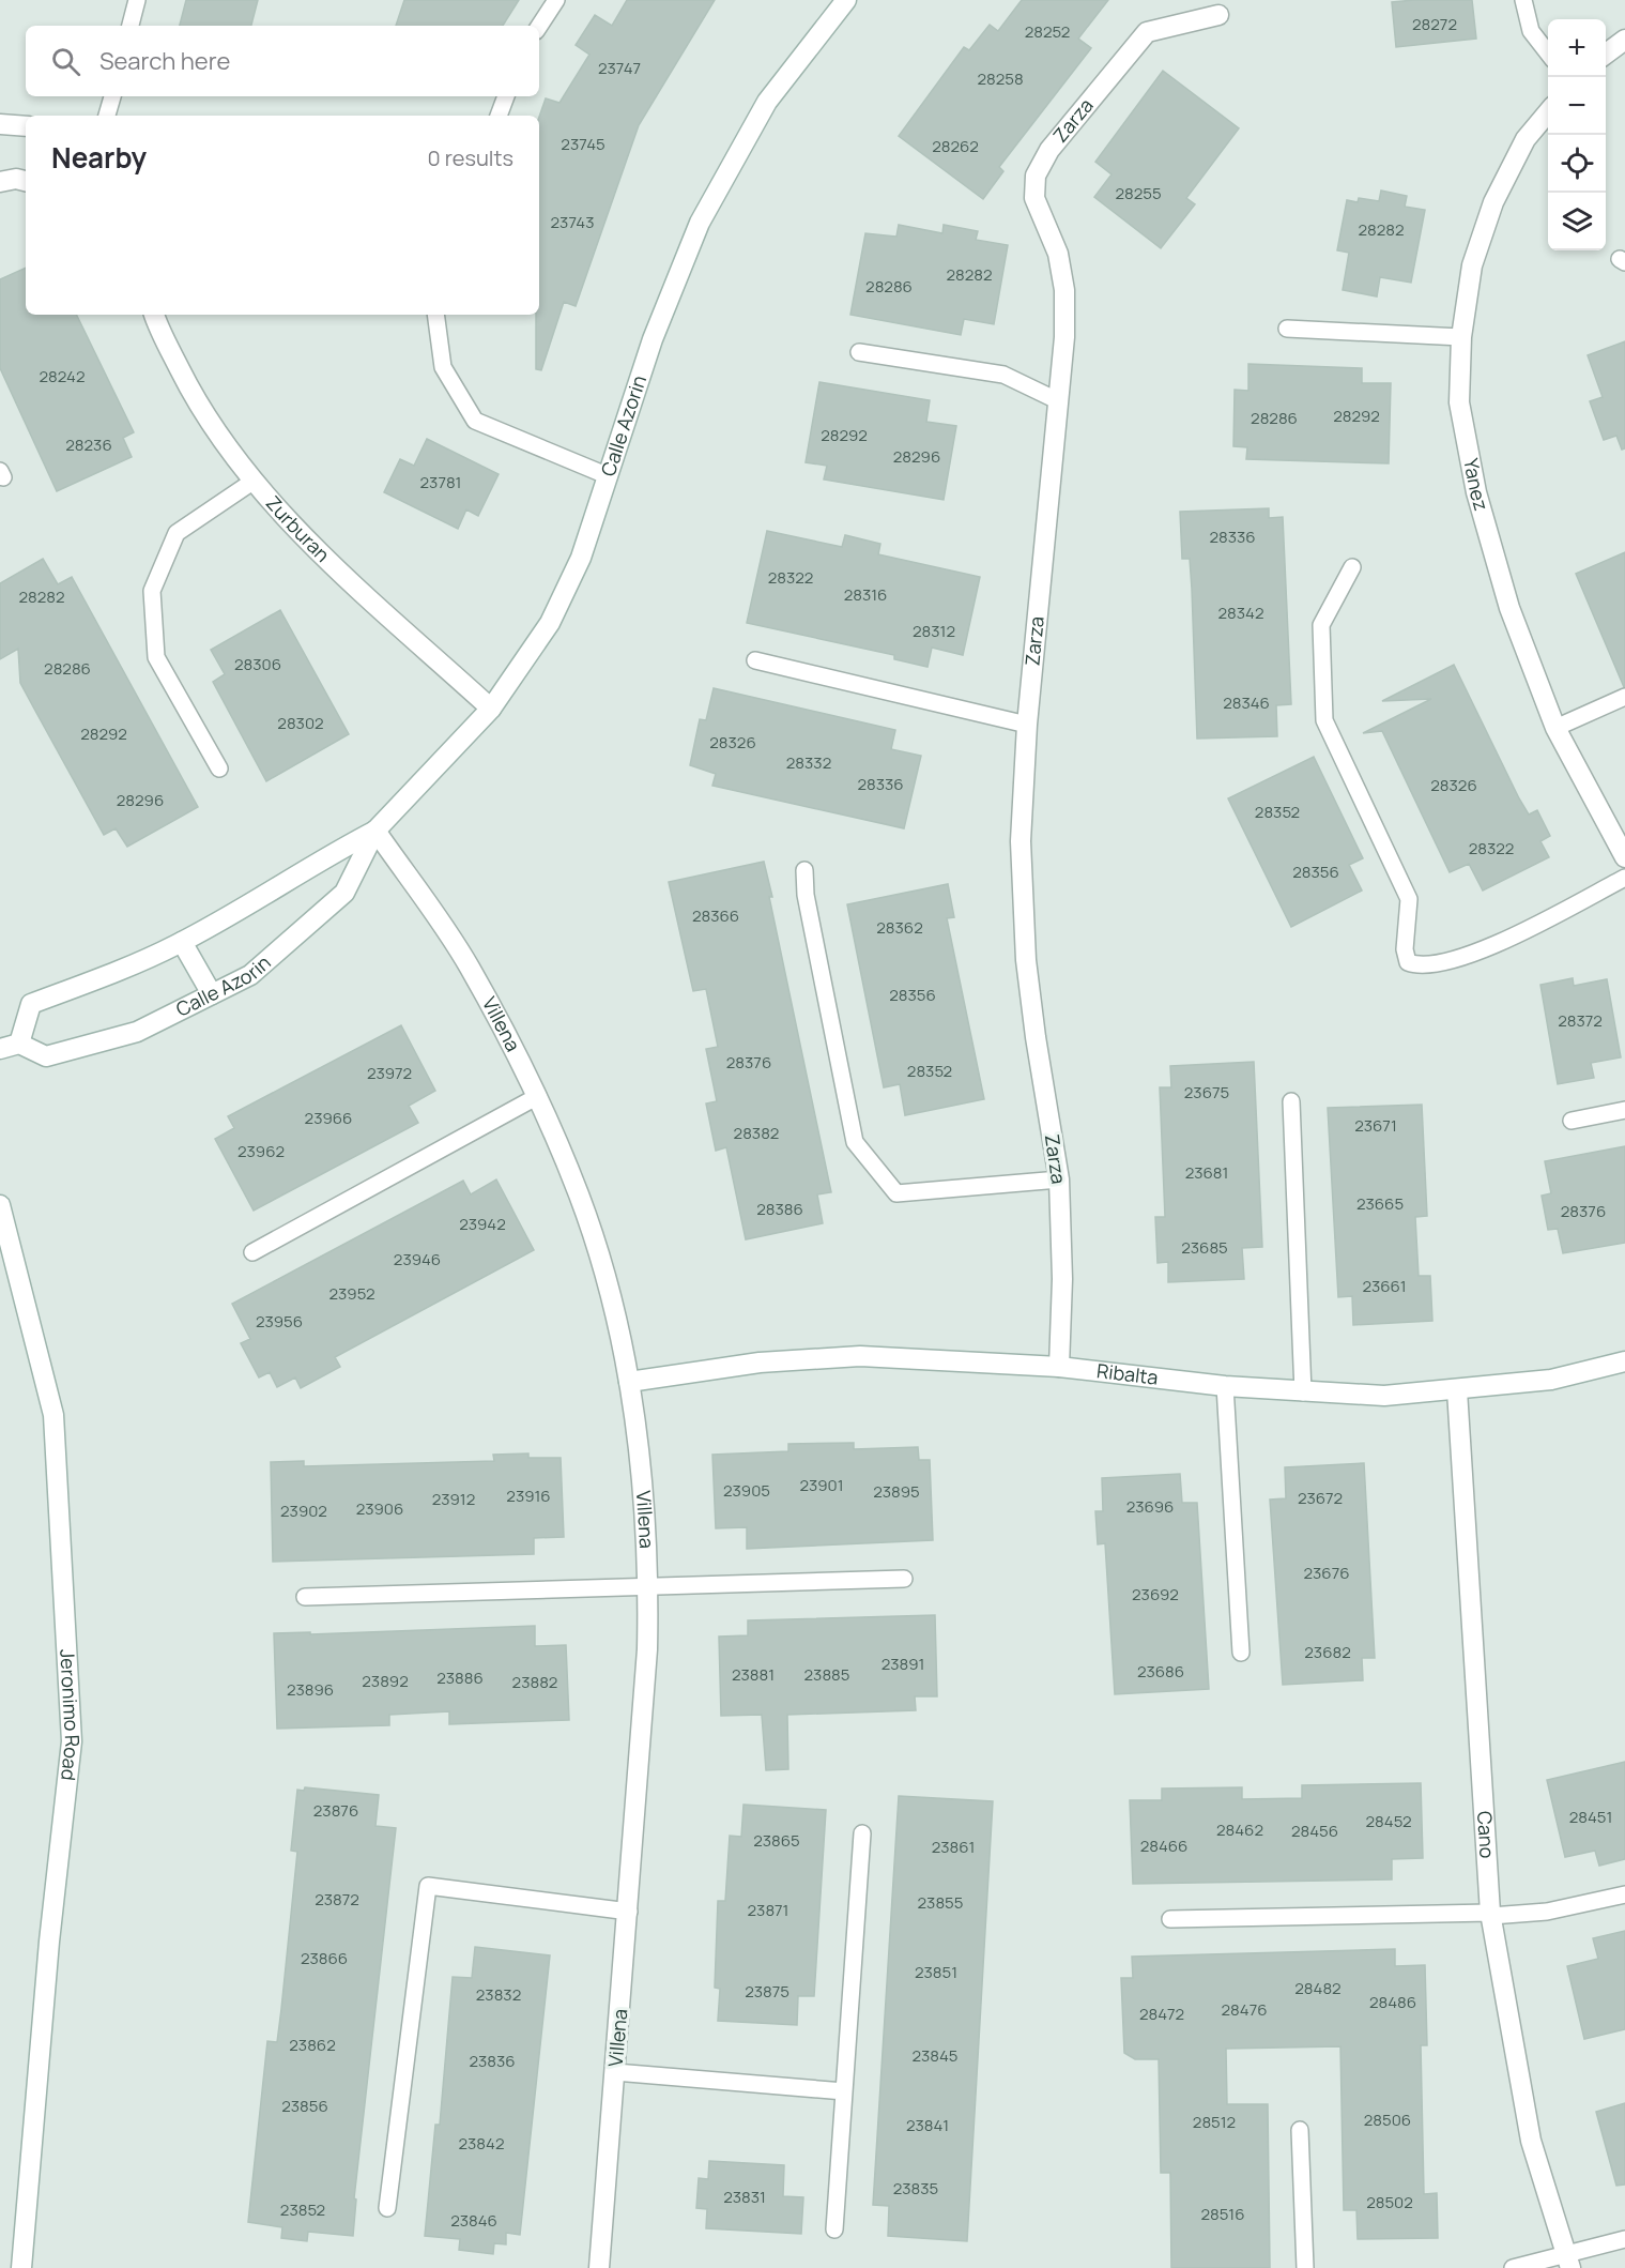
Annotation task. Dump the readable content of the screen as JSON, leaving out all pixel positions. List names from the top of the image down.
{
  "streets": {
    "street": [
      "Zarza",
      "Calle Azorin",
      "Yanez",
      "Zurburan",
      "Villena",
      "Ribalta",
      "Jeronimo Road",
      "Cano"
    ]
  },
  "crossings": [
    ["Zarza", "Ribalta"],
    ["Calle Azorin", "Zurburan"],
    ["Calle Azorin", "Villena"],
    ["Villena", "Ribalta"],
    ["Ribalta", "Cano"]
  ],
  "house_numbers": [
    "28272",
    "28252",
    "23747",
    "28258",
    "23745",
    "28262",
    "28255",
    "23743",
    "28282",
    "28282",
    "28286",
    "28242",
    "28292",
    "28286",
    "28292",
    "28236",
    "28296",
    "23781",
    "28336",
    "28322",
    "28316",
    "28282",
    "28342",
    "28312",
    "28306",
    "28286",
    "28346",
    "28302",
    "28292",
    "28326",
    "28332",
    "28336",
    "28326",
    "28296",
    "28352",
    "28322",
    "28356",
    "28366",
    "28362",
    "28356",
    "28372",
    "28376",
    "28352",
    "23972",
    "23675",
    "23966",
    "23671",
    "28382",
    "23962",
    "23681",
    "23665",
    "28386",
    "28376",
    "23942",
    "23685",
    "23946",
    "23661",
    "23952",
    "23956",
    "23901",
    "23905",
    "23895",
    "23916",
    "23672",
    "23912",
    "23696",
    "23906",
    "23902",
    "23676",
    "23692",
    "23682",
    "23891",
    "23686",
    "23881",
    "23885",
    "23886",
    "23892",
    "23882",
    "23896",
    "23876",
    "28451",
    "28452",
    "28462",
    "28456",
    "23865",
    "28466",
    "23861",
    "23872",
    "23855",
    "23871",
    "23866",
    "23851",
    "28482",
    "23875",
    "23832",
    "28486",
    "28476",
    "28472",
    "23862",
    "23845",
    "23836",
    "23856",
    "28506",
    "28512",
    "23841",
    "23842",
    "23835",
    "23831",
    "28502",
    "23852",
    "28516",
    "23846"
  ],
  "page": {
    "map_buttons": ["+", "−"],
    "search": "Search here",
    "heading": ["Nearby", "0 results"]
  }
}
